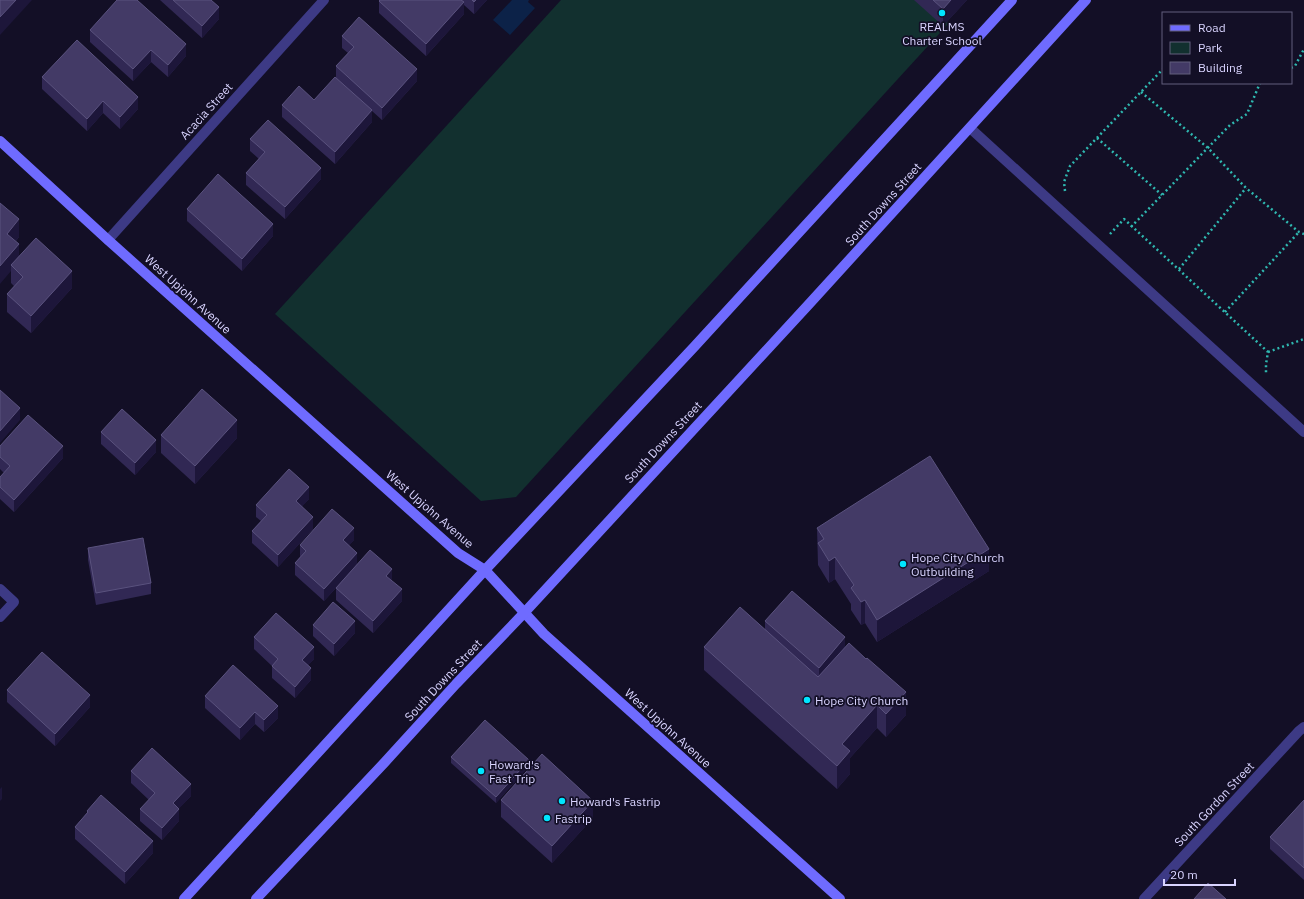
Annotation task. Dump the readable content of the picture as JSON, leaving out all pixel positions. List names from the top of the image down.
{
  "streets": {
    "main road": ["South Downs Street", "West Upjohn Avenue"],
    "street": ["Acacia Street", "South Gordon Street"]
  },
  "crossings": [
    ["Acacia Street", "West Upjohn Avenue"],
    ["South Downs Street", "West Upjohn Avenue"]
  ],
  "places": [
    "REALMS Charter School",
    "Hope City Church Outbuilding",
    "Hope City Church",
    "Howard's Fast Trip",
    "Howard's Fastrip",
    "Fastrip"
  ],
  "legend": ["Road", "Park", "Building"],
  "scale_bar": "20 m"
}
